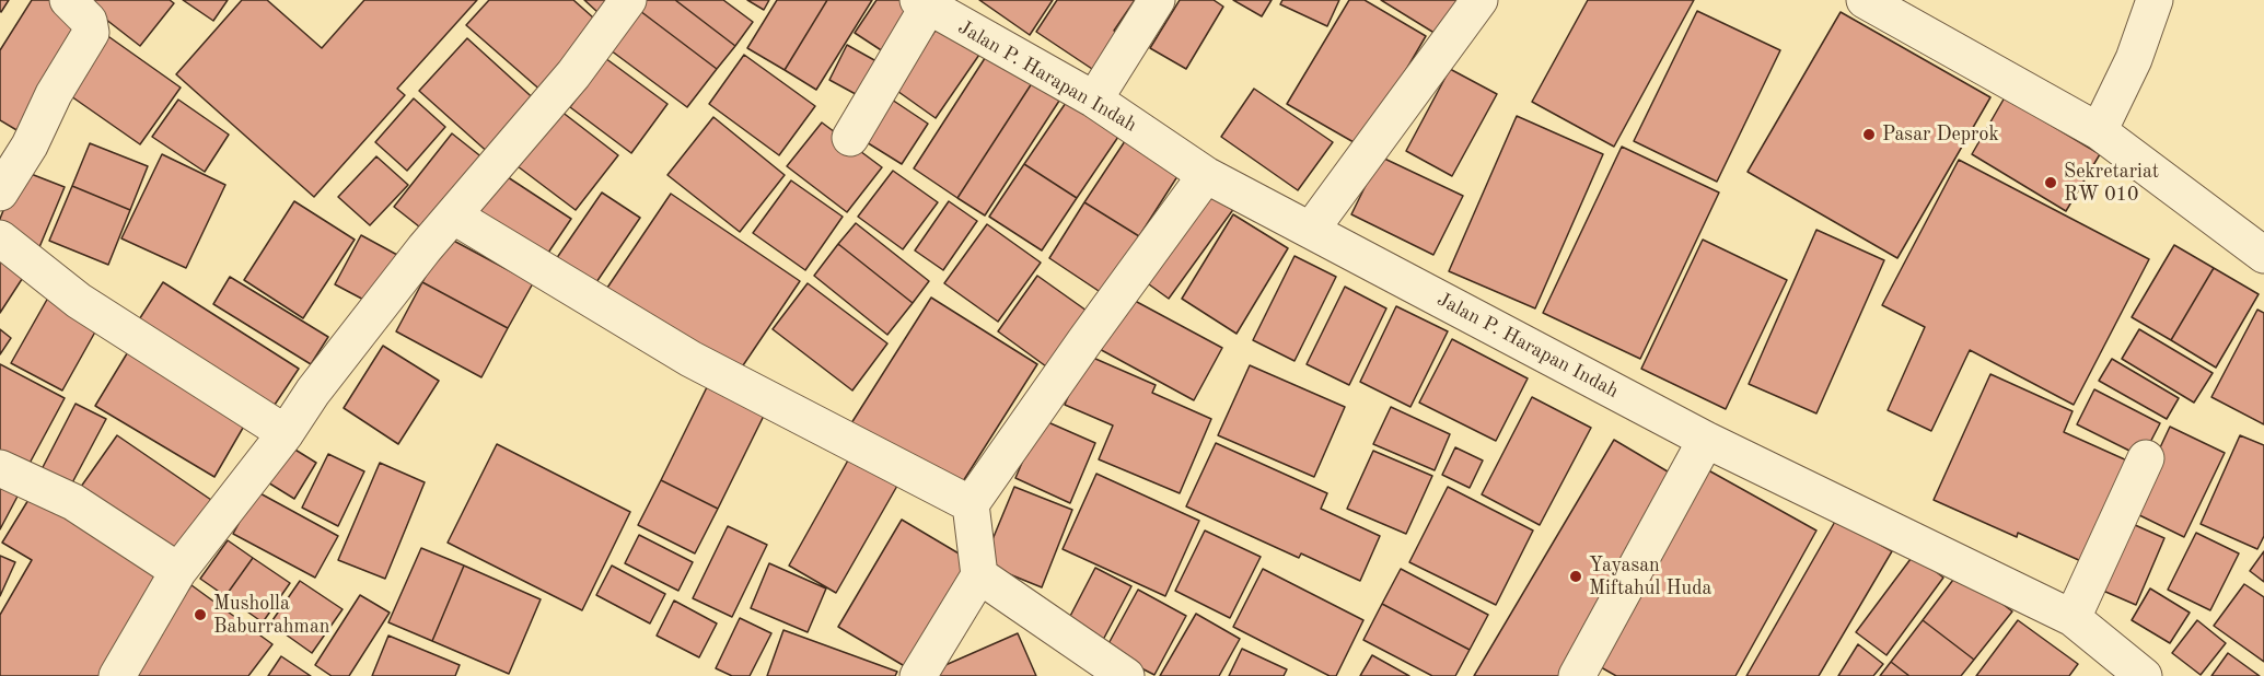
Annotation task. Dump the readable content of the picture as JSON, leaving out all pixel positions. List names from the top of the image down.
{
  "streets": {
    "street": ["Jalan P. Harapan Indah"]
  },
  "places": [
    "Pasar Deprok",
    "Sekretariat RW 010",
    "Yayasan Miftahul Huda",
    "Musholla Baburrahman"
  ]
}
